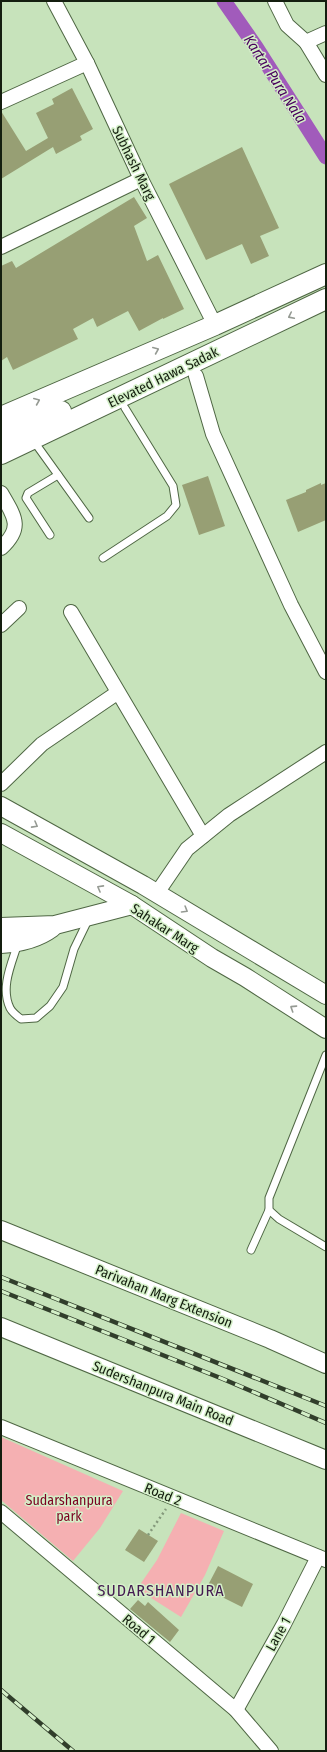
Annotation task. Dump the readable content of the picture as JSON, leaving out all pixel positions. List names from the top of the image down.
{
  "streets": {
    "main road": ["Elevated Hawa Sadak"],
    "street": [
      "Subhash Marg",
      "Sahakar Marg",
      "Parivahan Marg Extension",
      "Sudershanpura Main Road",
      "Road 2",
      "Road 1",
      "Lane 1"
    ]
  },
  "crossings": [
    ["Road 2", "Lane 1"],
    ["Road 1", "Lane 1"]
  ],
  "districts": ["SUDARSHANPURA"],
  "water": ["Kartar Pura Nala"],
  "parks": ["Sudarshanpura park"]
}
